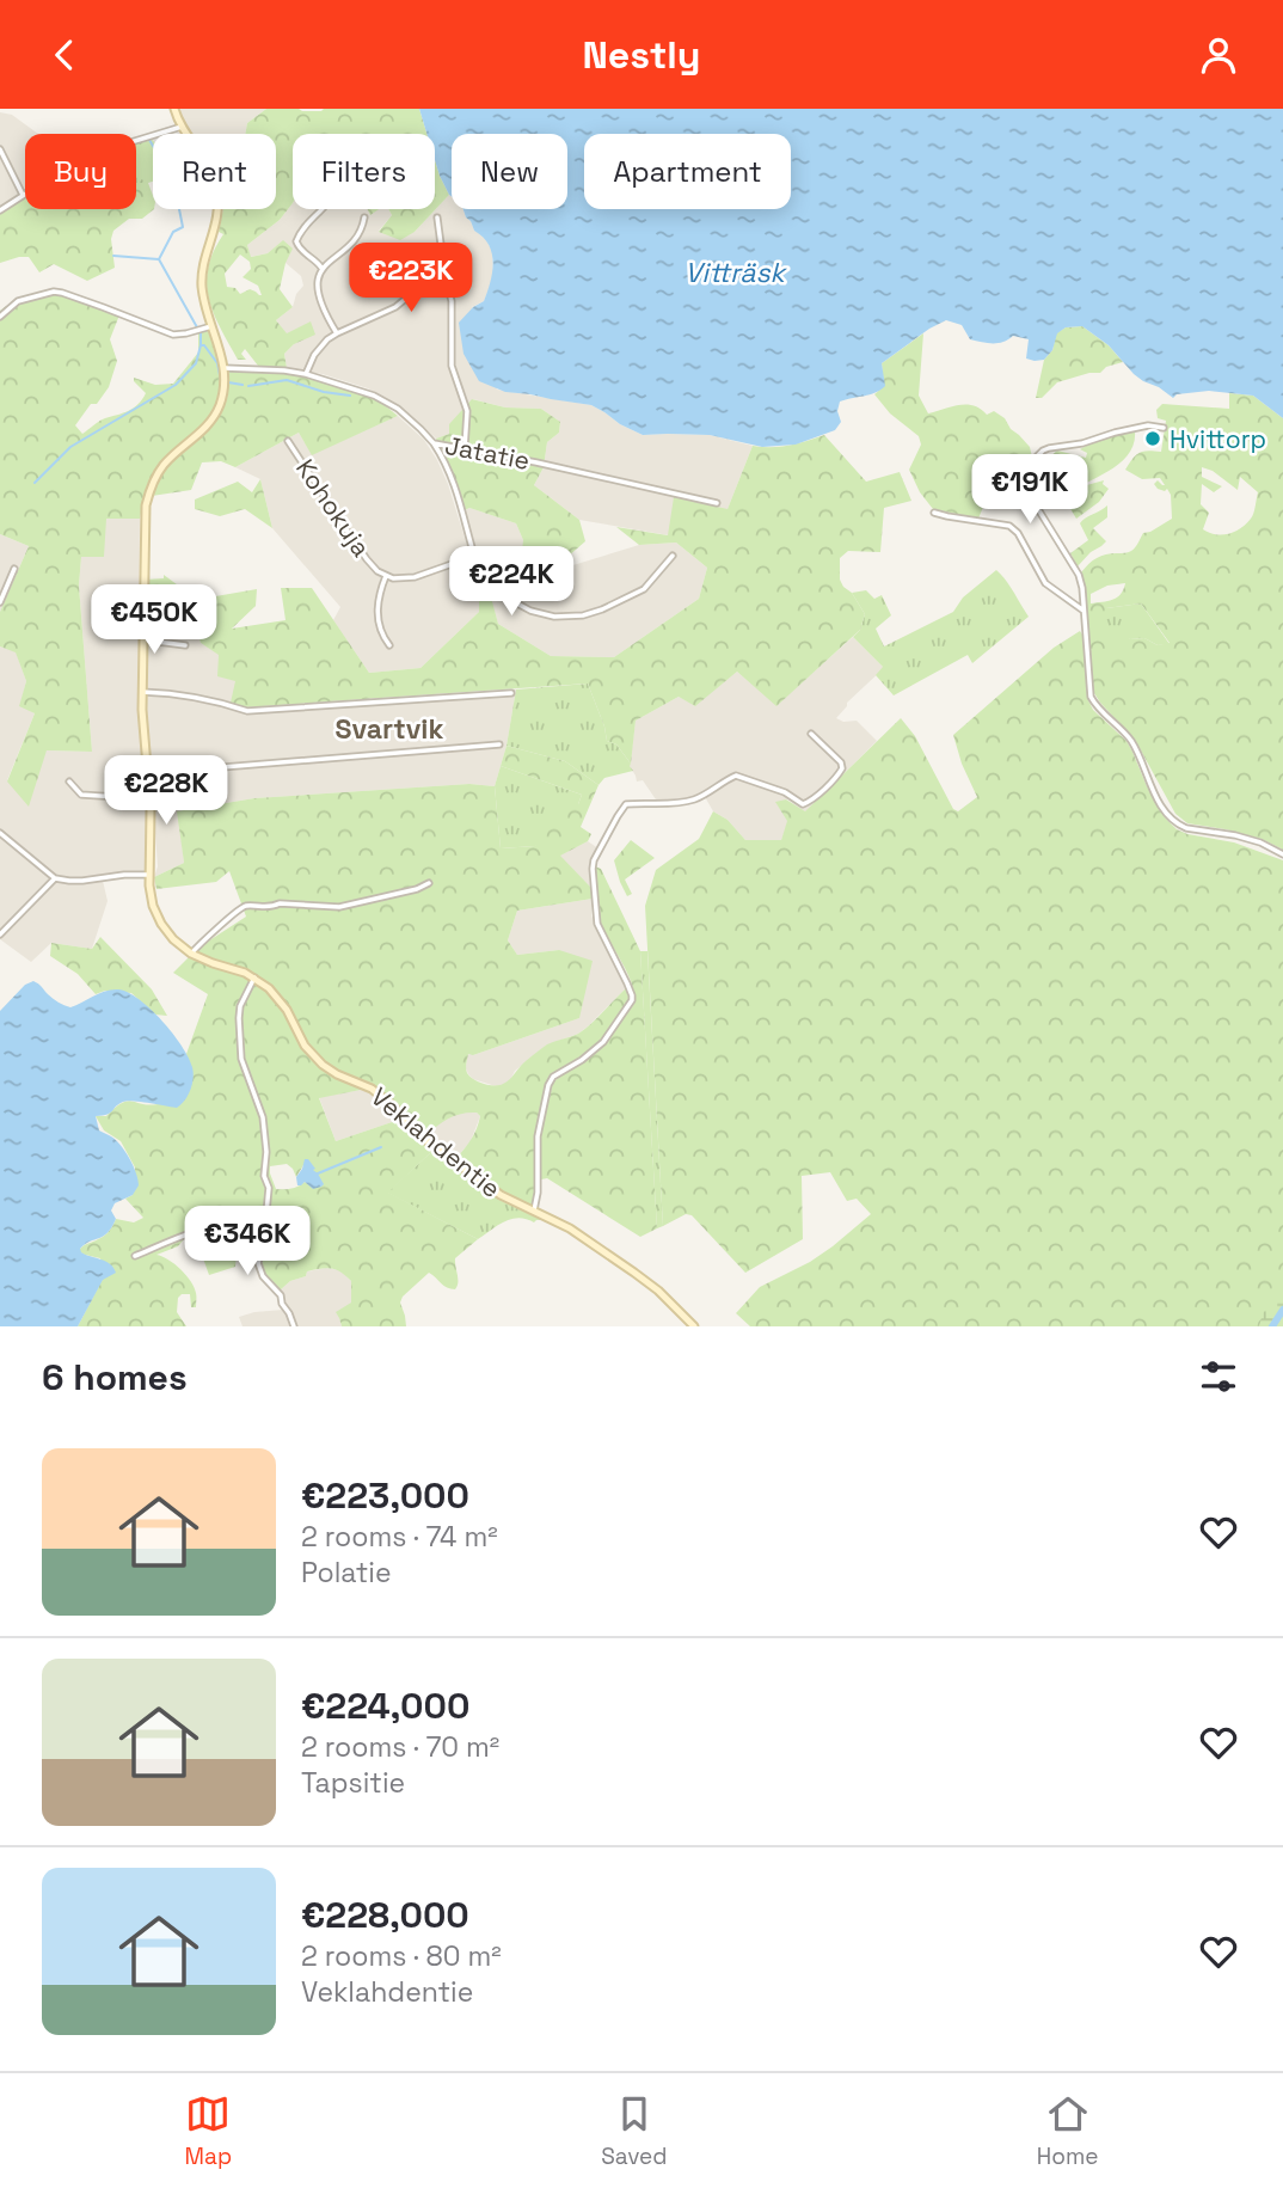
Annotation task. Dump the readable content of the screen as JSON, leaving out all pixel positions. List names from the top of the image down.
{
  "streets": {
    "street": ["Jatatie", "Kohokuja", "Veklahdentie"]
  },
  "crossings": [
    ["Jatatie", "Veklahdentie"]
  ],
  "districts": ["Svartvik"],
  "water": ["Vitträsk"],
  "places": ["Hvittorp"],
  "page": {
    "header": "Nestly",
    "chip": [
      "Buy",
      "Rent",
      "Filters",
      "New",
      "Apartment"
    ],
    "price": [
      "€223K",
      "€191K",
      "€224K",
      "€450K",
      "€228K",
      "€346K"
    ],
    "heading": "6 homes",
    "list": [
      {
        "name": "€223,000",
        "note": "2 rooms · 74 m² · Polatie"
      },
      {
        "name": "€224,000",
        "note": "2 rooms · 70 m² · Tapsitie"
      },
      {
        "name": "€228,000",
        "note": "2 rooms · 80 m² · Veklahdentie"
      }
    ],
    "tabs": ["Map", "Saved", "Home"]
  }
}
